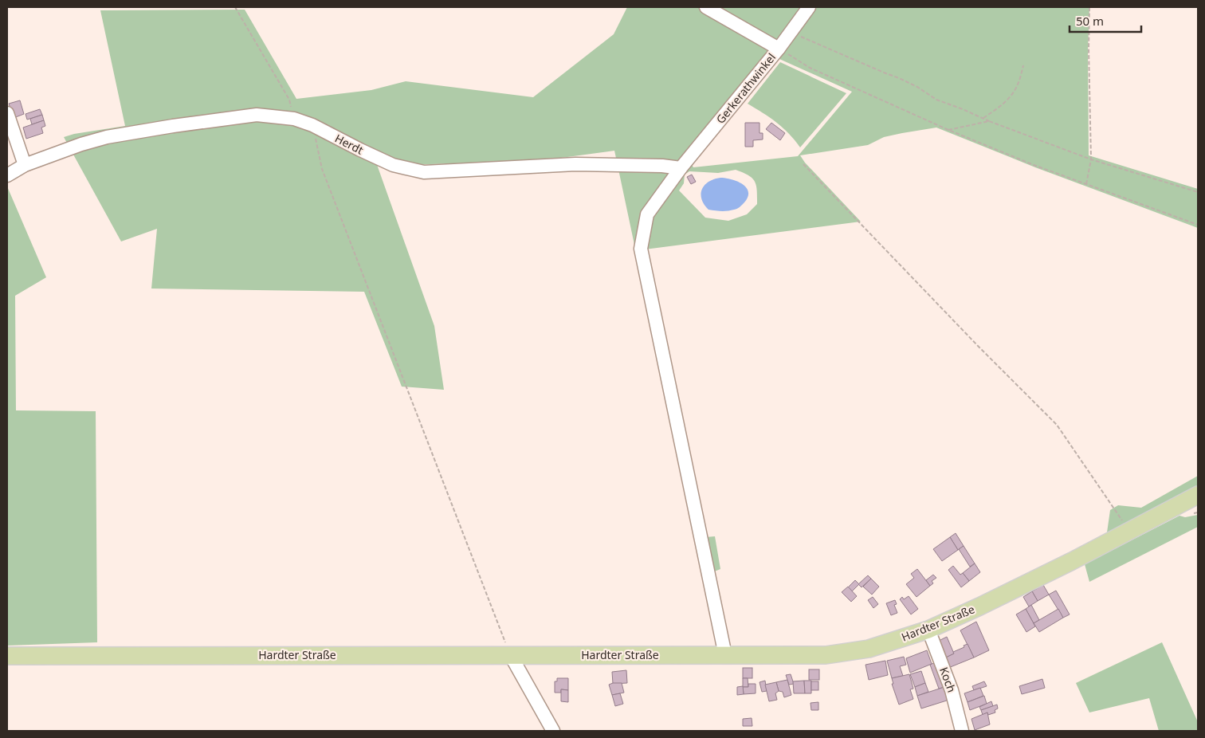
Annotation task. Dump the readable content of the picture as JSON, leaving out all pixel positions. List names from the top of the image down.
{
  "streets": {
    "main road": ["Hardter Straße"],
    "street": ["Gerkerathwinkel", "Herdt", "Koch"]
  },
  "crossings": [
    ["Gerkerathwinkel", "Herdt"],
    ["Gerkerathwinkel", "Hardter Straße"],
    ["Hardter Straße", "Koch"]
  ],
  "scale_bar": "50 m"
}
